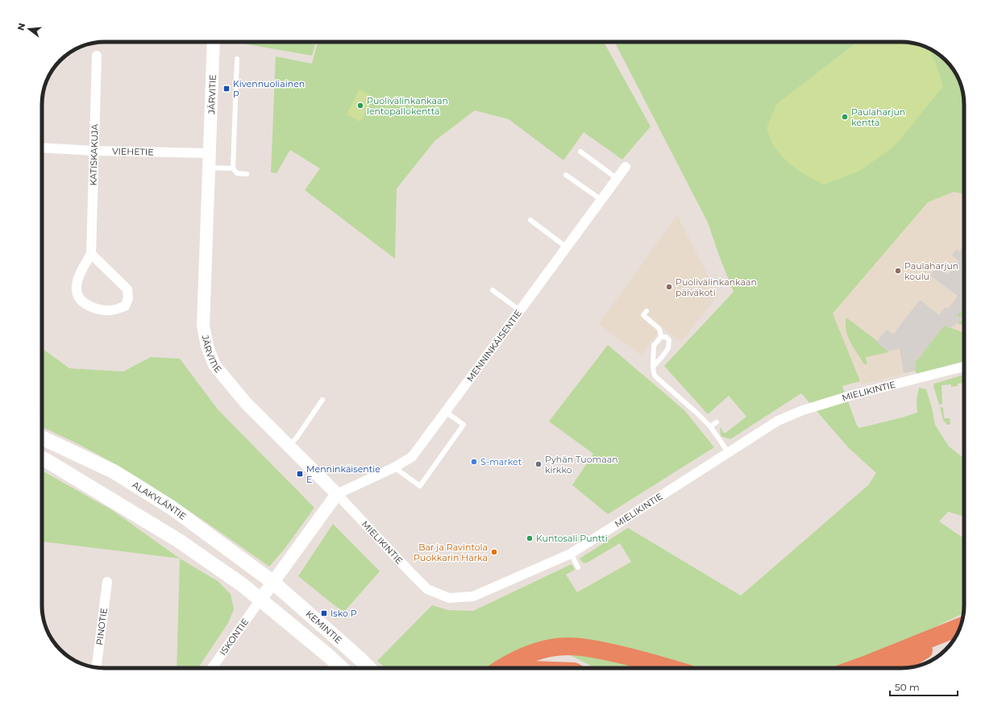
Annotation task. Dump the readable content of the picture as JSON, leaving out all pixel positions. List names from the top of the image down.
{
  "streets": {
    "main road": ["ALAKYLÄNTIE", "KEMINTIE"],
    "street": [
      "JÄRVITIE",
      "VIEHETIE",
      "KATISKAKUJA",
      "MENNINKÄISENTIE",
      "MIELIKINTIE",
      "PINOTIE",
      "ISKONTIE"
    ]
  },
  "crossings": [
    ["JÄRVITIE", "VIEHETIE"],
    ["JÄRVITIE", "MENNINKÄISENTIE"],
    ["JÄRVITIE", "MIELIKINTIE"],
    ["VIEHETIE", "KATISKAKUJA"],
    ["MENNINKÄISENTIE", "MIELIKINTIE"],
    ["ALAKYLÄNTIE", "KEMINTIE"]
  ],
  "places": {
    "transit": ["Kivennuoliainen P", "Menninkäisentie E", "Isko P"],
    "other": [
      "Puolivälinkankaan lentopallokenttä",
      "Paulaharjun kenttä",
      "Paulaharjun koulu",
      "Puolivälinkankaan päiväkoti",
      "S-market",
      "Pyhän Tuomaan kirkko",
      "Kuntosali Puntti",
      "Bar ja Ravintola Puokkarin Härkä"
    ]
  },
  "scale_bar": "50 m",
  "north": "left"
}
